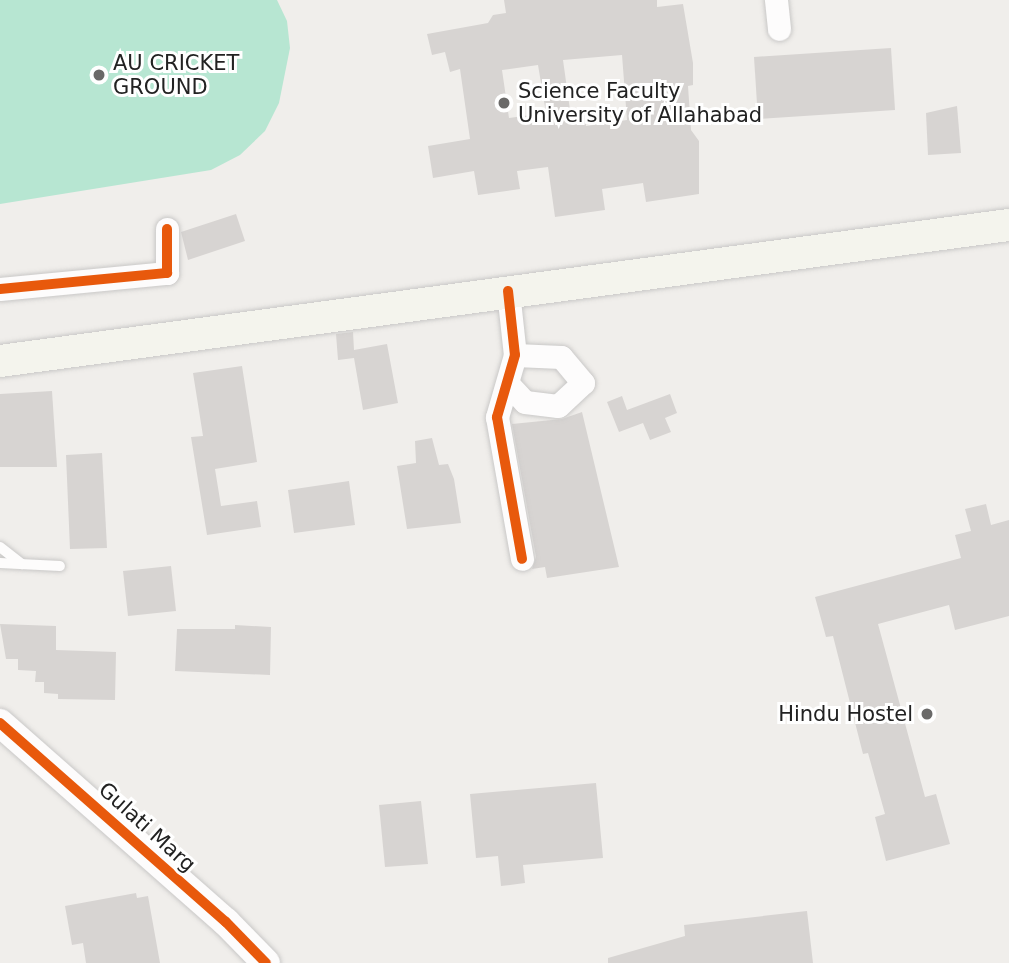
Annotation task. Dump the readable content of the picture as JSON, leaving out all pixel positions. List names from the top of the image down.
{
  "streets": {
    "street": ["Gulati Marg"]
  },
  "places": ["AU CRICKET GROUND", "Science Faculty University of Allahabad", "Hindu Hostel"]
}
